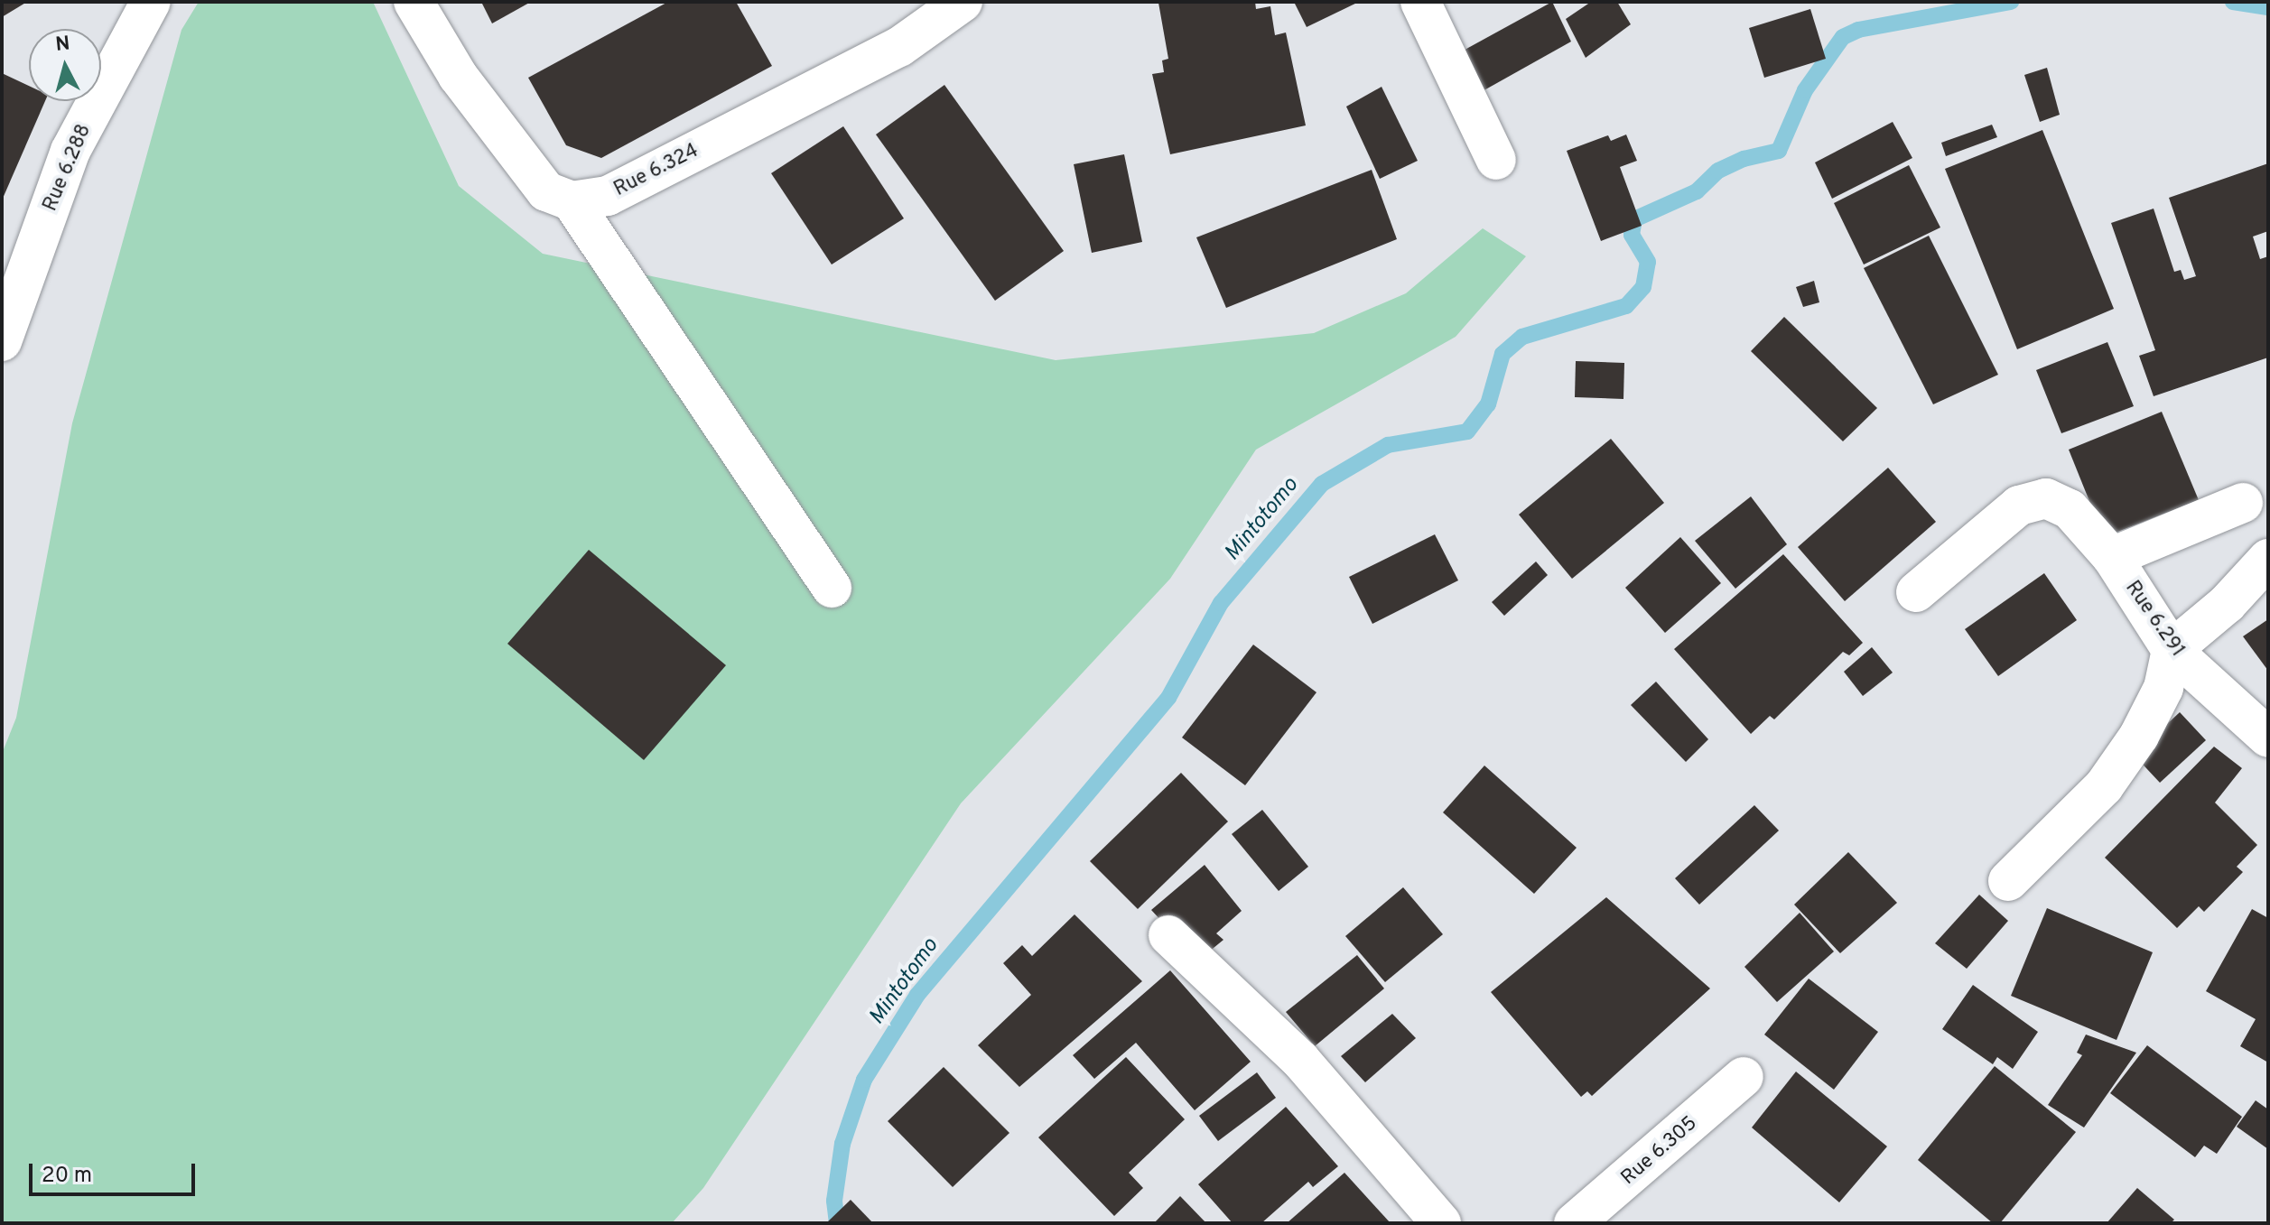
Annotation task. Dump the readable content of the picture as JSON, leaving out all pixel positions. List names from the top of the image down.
{
  "streets": {
    "street": [
      "Rue 6.288",
      "Rue 6.324",
      "Rue 6.291",
      "Rue 6.305"
    ]
  },
  "water": ["Mintotomo"],
  "scale_bar": "20 m",
  "north": "top"
}
